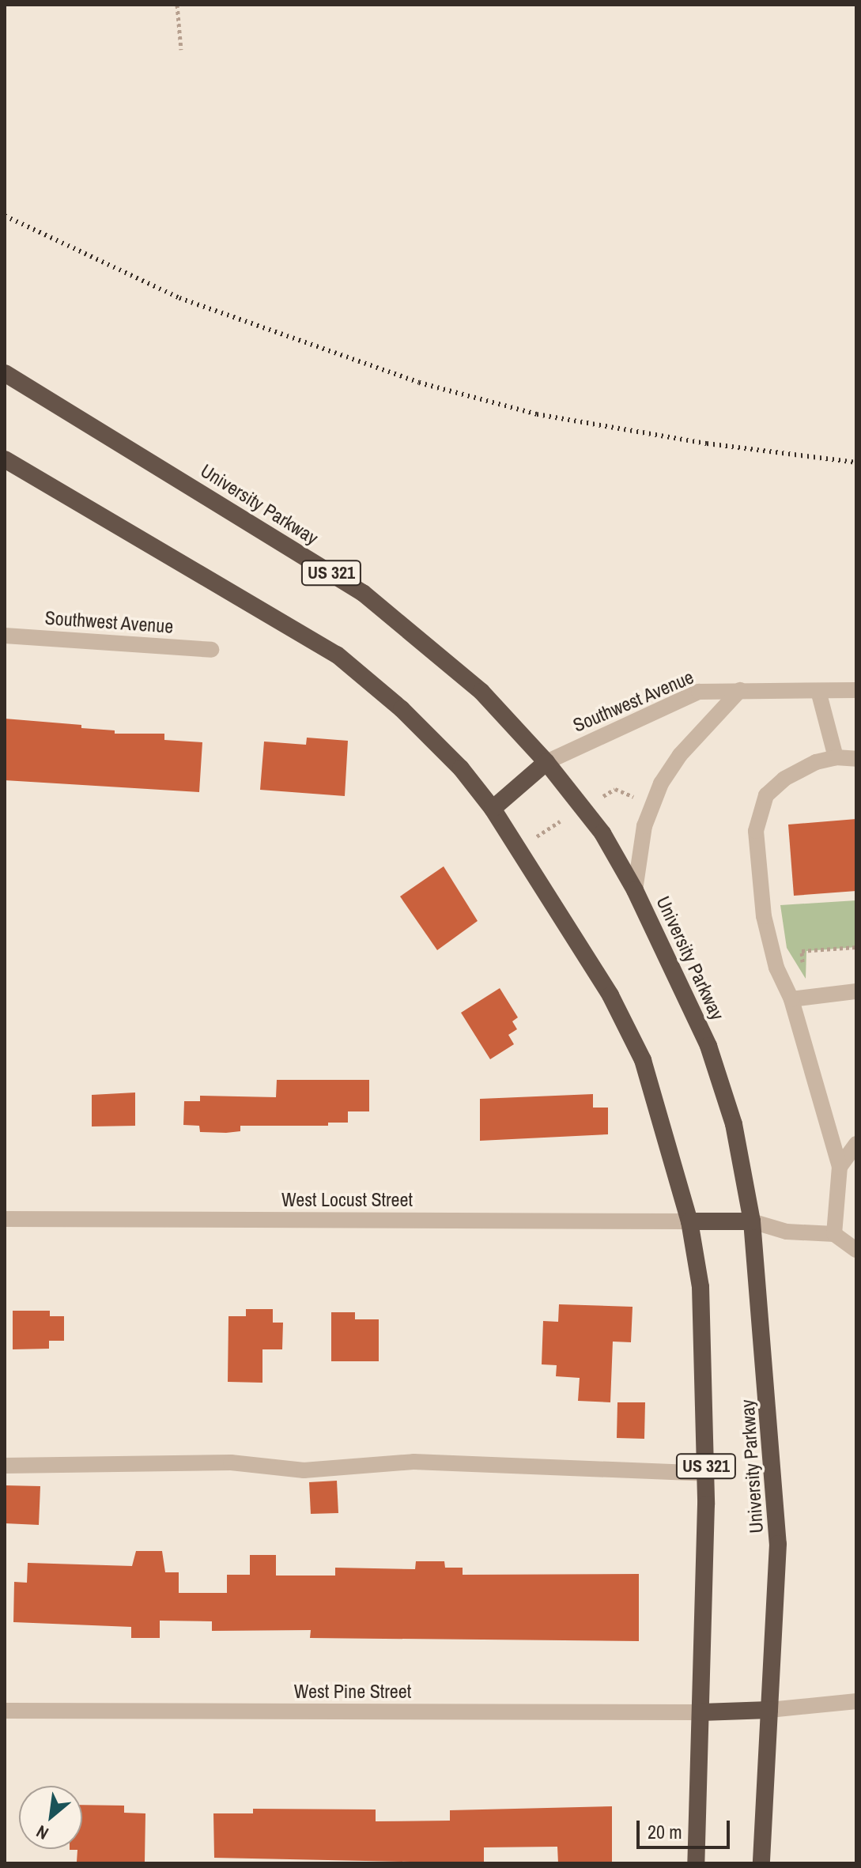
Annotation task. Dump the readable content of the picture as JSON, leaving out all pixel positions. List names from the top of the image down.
{
  "streets": {
    "highway": ["University Parkway", "US 321"],
    "street": ["Southwest Avenue", "West Locust Street", "West Pine Street"]
  },
  "crossings": [
    ["University Parkway", "Southwest Avenue"],
    ["US 321", "West Locust Street"],
    ["US 321", "West Pine Street"]
  ],
  "scale_bar": "20 m",
  "north": "bottom left"
}
